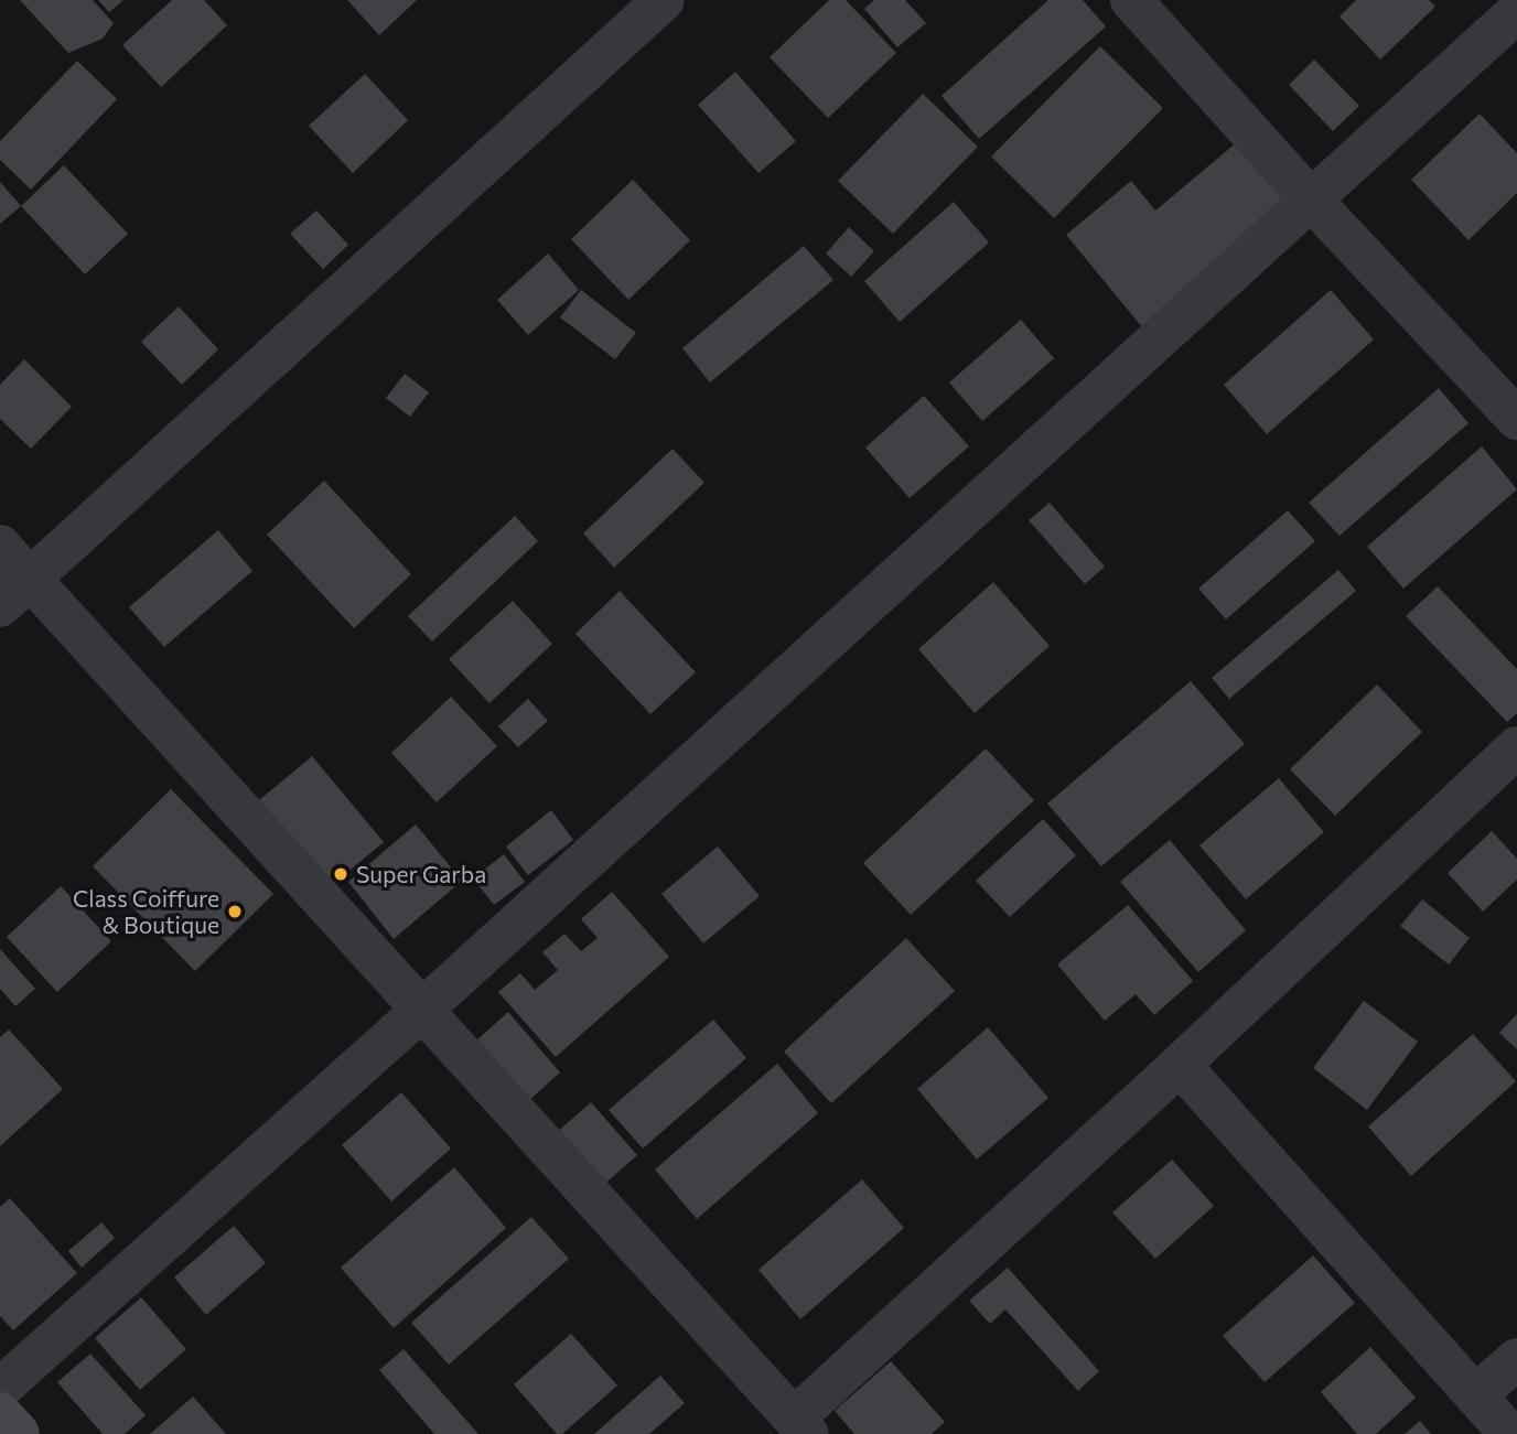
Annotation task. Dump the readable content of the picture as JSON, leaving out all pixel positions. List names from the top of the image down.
{
  "places": ["Super Garba", "Class Coiffure & Boutique"]
}
